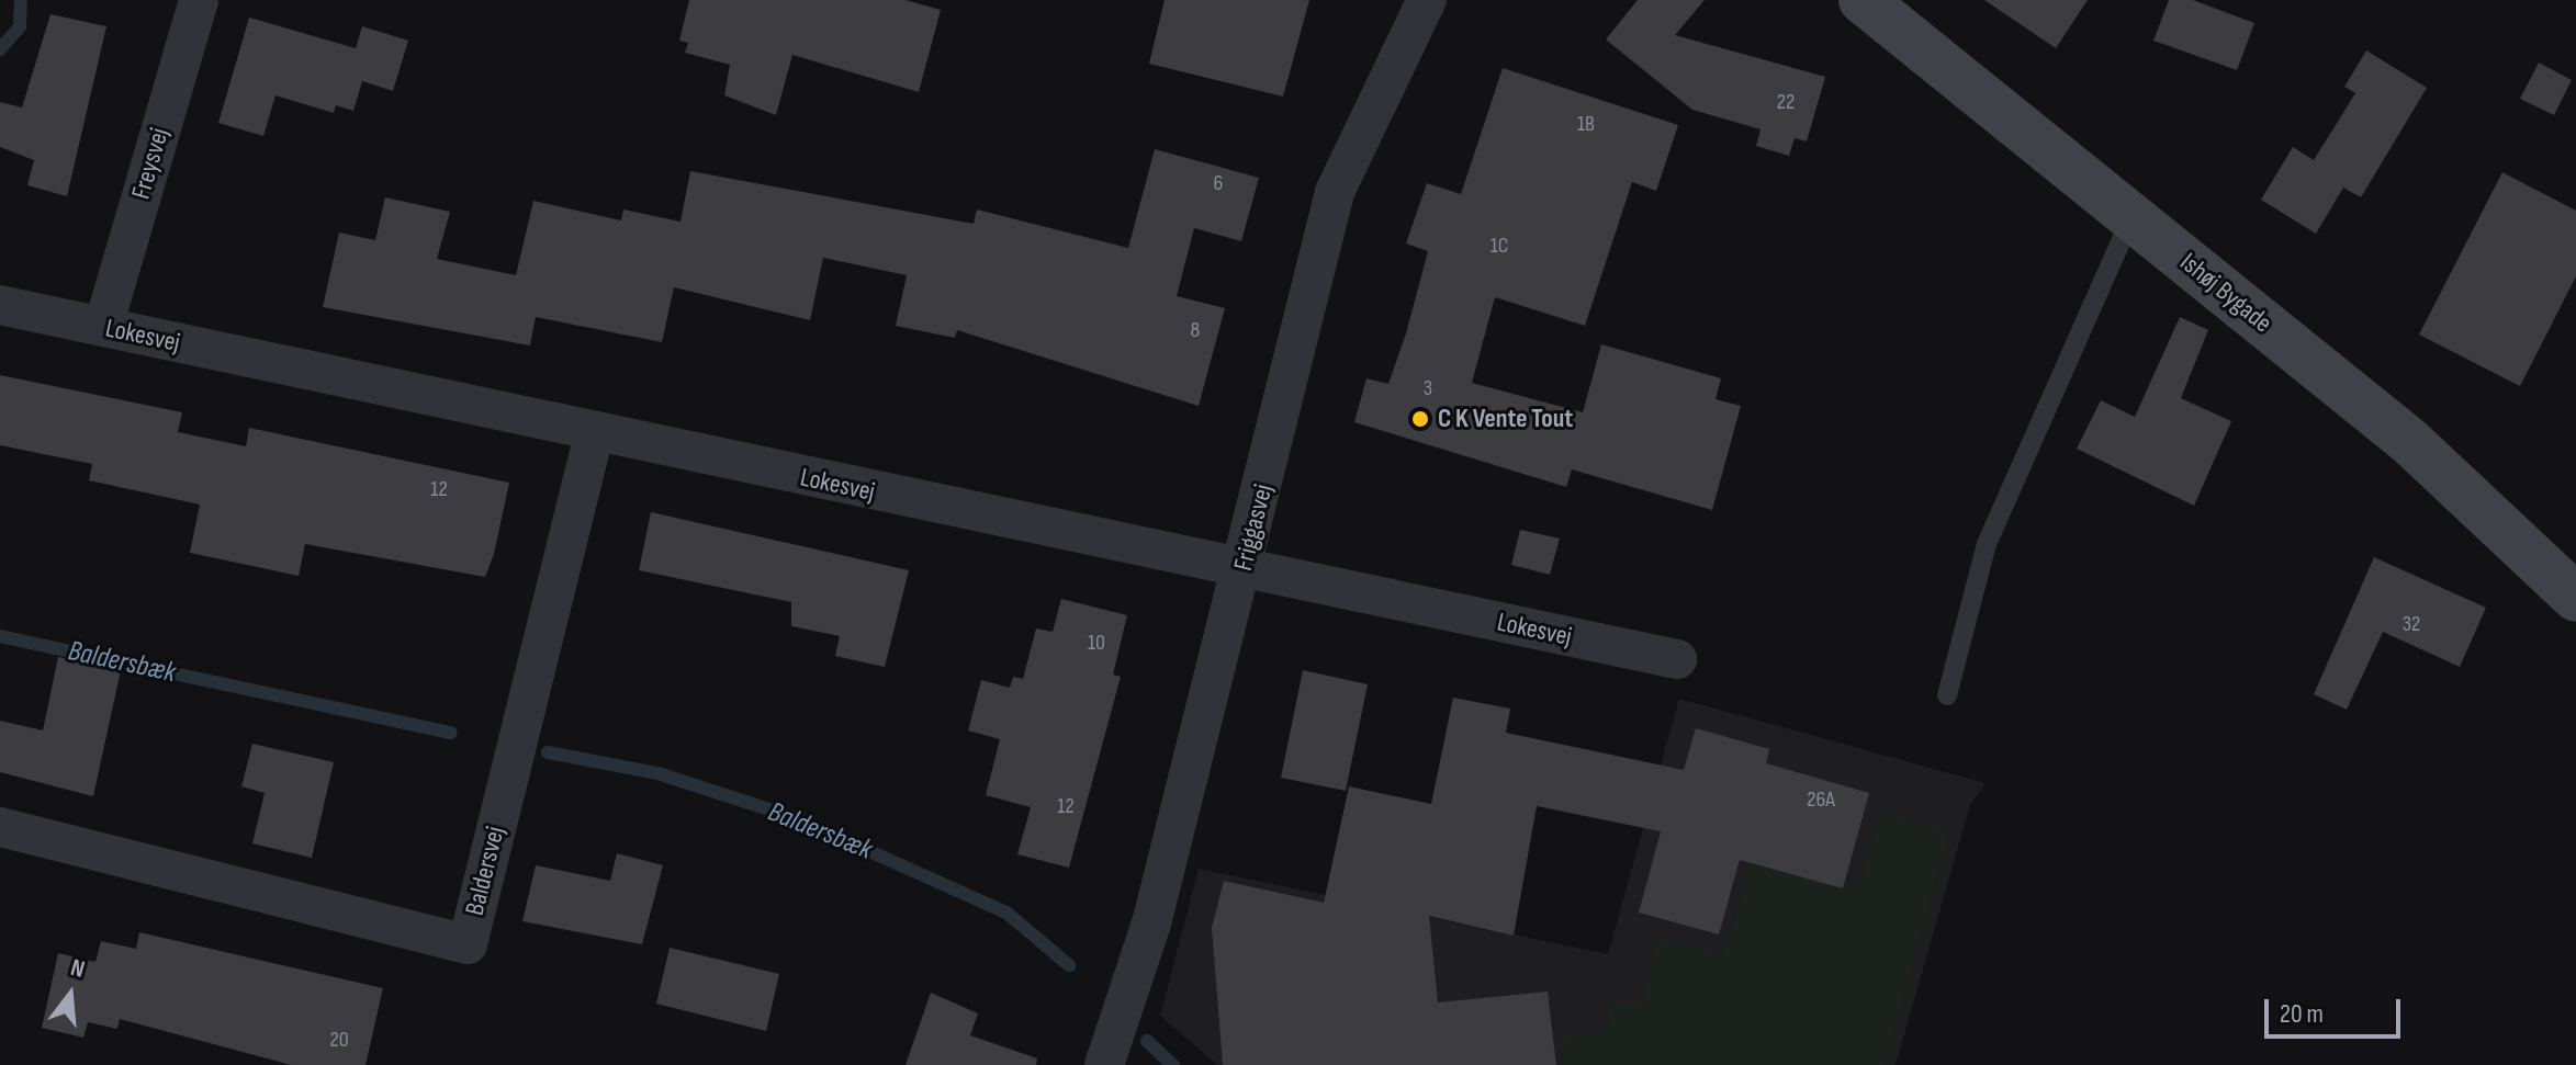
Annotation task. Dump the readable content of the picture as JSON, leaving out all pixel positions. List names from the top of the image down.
{
  "streets": {
    "street": [
      "Freysvej",
      "Ishøj Bygade",
      "Lokesvej",
      "Friggasvej",
      "Baldersvej"
    ]
  },
  "crossings": [
    ["Freysvej", "Lokesvej"],
    ["Lokesvej", "Friggasvej"],
    ["Lokesvej", "Baldersvej"]
  ],
  "water": ["Baldersbæk"],
  "places": ["C K Vente Tout"],
  "house_numbers": [
    "22",
    "1B",
    "6",
    "1C",
    "8",
    "3",
    "12",
    "32",
    "10",
    "26A",
    "12",
    "20"
  ],
  "scale_bar": "20 m",
  "north": "top"
}
